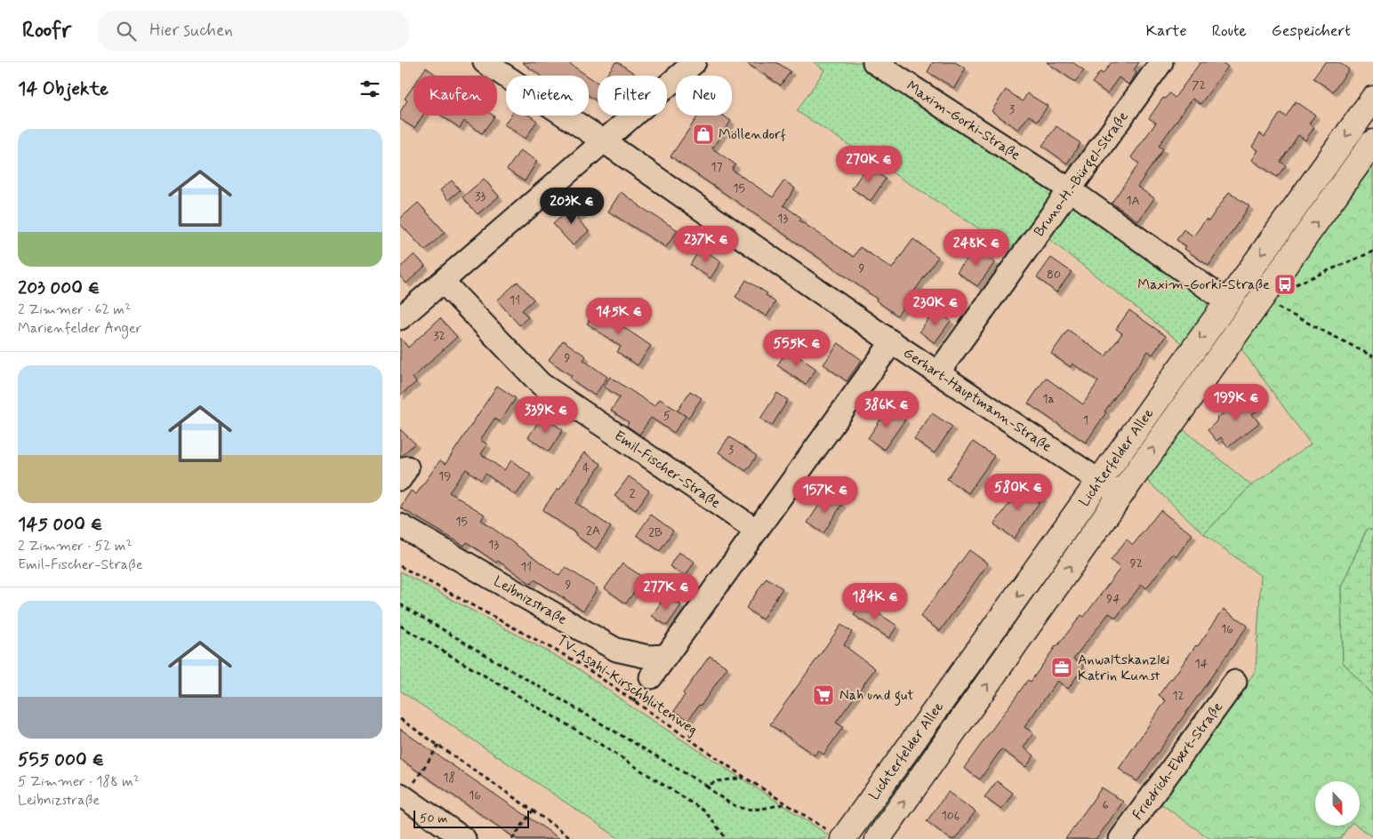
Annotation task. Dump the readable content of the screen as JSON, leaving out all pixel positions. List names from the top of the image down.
{
  "streets": {
    "main road": ["Lichterfelder Allee"],
    "street": [
      "Maxim-Gorki-Straße",
      "Bruno-H.-Bürgel-Straße",
      "Gerhart-Hauptmann-Straße",
      "Emil-Fischer-Straße",
      "Leibnizstraße",
      "Friedrich-Ebert-Straße"
    ],
    "path": ["TV-Asahi-Kirschblütenweg"]
  },
  "crossings": [
    ["Maxim-Gorki-Straße", "Bruno-H.-Bürgel-Straße"],
    ["Maxim-Gorki-Straße", "Lichterfelder Allee"],
    ["Bruno-H.-Bürgel-Straße", "Gerhart-Hauptmann-Straße"],
    ["Gerhart-Hauptmann-Straße", "Lichterfelder Allee"],
    ["Lichterfelder Allee", "TV-Asahi-Kirschblütenweg"]
  ],
  "places": {
    "shop": ["Möllendorf"],
    "bus stop": ["Maxim-Gorki-Straße"],
    "office": ["Anwaltskanzlei Katrin Kunst"],
    "supermarket": ["Nah und gut"]
  },
  "house_numbers": [
    "72",
    "3",
    "17",
    "15",
    "33",
    "1A",
    "13",
    "9",
    "80",
    "11",
    "32",
    "9",
    "1a",
    "5",
    "1",
    "3",
    "4",
    "19",
    "2",
    "15",
    "2A",
    "2B",
    "13",
    "92",
    "11",
    "9",
    "94",
    "16",
    "14",
    "12",
    "18",
    "16",
    "6",
    "106"
  ],
  "scale_bar": "50 m",
  "north": "bottom",
  "page": {
    "header": "Roofr",
    "search": "Hier suchen",
    "nav": ["Karte", "Route", "Gespeichert"],
    "heading": "14 Objekte",
    "chip": [
      "Kaufen",
      "Mieten",
      "Filter",
      "Neu"
    ],
    "list": [
      {
        "name": "203 000 €",
        "note": "2 Zimmer · 62 m² · Marienfelder Anger"
      },
      {
        "name": "145 000 €",
        "note": "2 Zimmer · 52 m² · Emil-Fischer-Straße"
      },
      {
        "name": "555 000 €",
        "note": "5 Zimmer · 188 m² · Leibnizstraße"
      }
    ],
    "price": [
      "270K €",
      "203K €",
      "237K €",
      "248K €",
      "230K €",
      "145K €",
      "555K €",
      "199K €",
      "386K €",
      "339K €",
      "580K €",
      "157K €",
      "277K €",
      "184K €"
    ],
    "scale": "50 m"
  }
}
